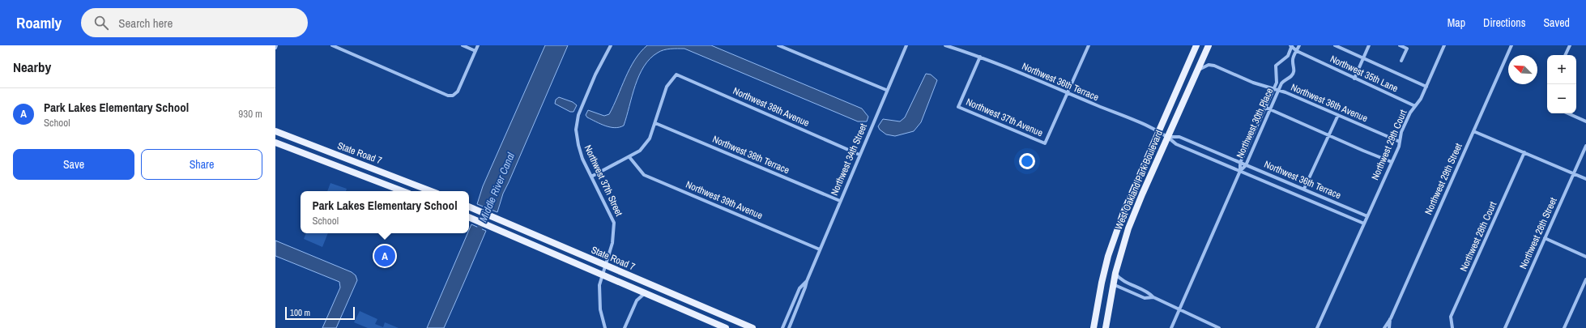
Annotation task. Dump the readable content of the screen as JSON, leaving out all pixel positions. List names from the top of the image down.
{
  "streets": {
    "main road": ["State Road 7", "West Oakland Park Boulevard"],
    "street": [
      "Northwest 35th Lane",
      "Northwest 36th Terrace",
      "Northwest 36th Avenue",
      "Northwest 38th Avenue",
      "Northwest 37th Avenue",
      "Northwest 30th Place",
      "Northwest 29th Court",
      "Northwest 38th Terrace",
      "Northwest 34th Street",
      "Northwest 29th Street",
      "Northwest 37th Street",
      "Northwest 39th Avenue",
      "Northwest 28th Street",
      "Northwest 28th Court"
    ]
  },
  "crossings": [
    ["Northwest 35th Lane", "Northwest 30th Place"],
    ["Northwest 35th Lane", "Northwest 29th Court"],
    ["Northwest 36th Terrace", "Northwest 37th Avenue"],
    ["Northwest 36th Terrace", "Northwest 30th Place"],
    ["Northwest 36th Terrace", "Northwest 29th Court"],
    ["Northwest 36th Terrace", "West Oakland Park Boulevard"],
    ["Northwest 36th Avenue", "Northwest 30th Place"],
    ["Northwest 36th Avenue", "Northwest 29th Court"],
    ["Northwest 36th Avenue", "West Oakland Park Boulevard"],
    ["Northwest 38th Avenue", "Northwest 38th Terrace"],
    ["Northwest 38th Avenue", "Northwest 34th Street"],
    ["State Road 7", "Northwest 37th Street"],
    ["Northwest 38th Terrace", "Northwest 34th Street"],
    ["Northwest 34th Street", "Northwest 39th Avenue"]
  ],
  "water": ["Middle River Canal"],
  "scale_bar": "100 m",
  "north": "top left",
  "page": {
    "header": "Roamly",
    "search": "Search here",
    "nav": ["Map", "Directions", "Saved"],
    "heading": "Nearby",
    "map_buttons": ["+", "−"],
    "list": [
      {
        "mark": "A",
        "name": "Park Lakes Elementary School",
        "note": "School",
        "value": "930 m"
      }
    ],
    "buttons": ["Save", "Share"],
    "popup": ["Park Lakes Elementary School", "School"],
    "pins": "A",
    "scale": "100 m"
  }
}
